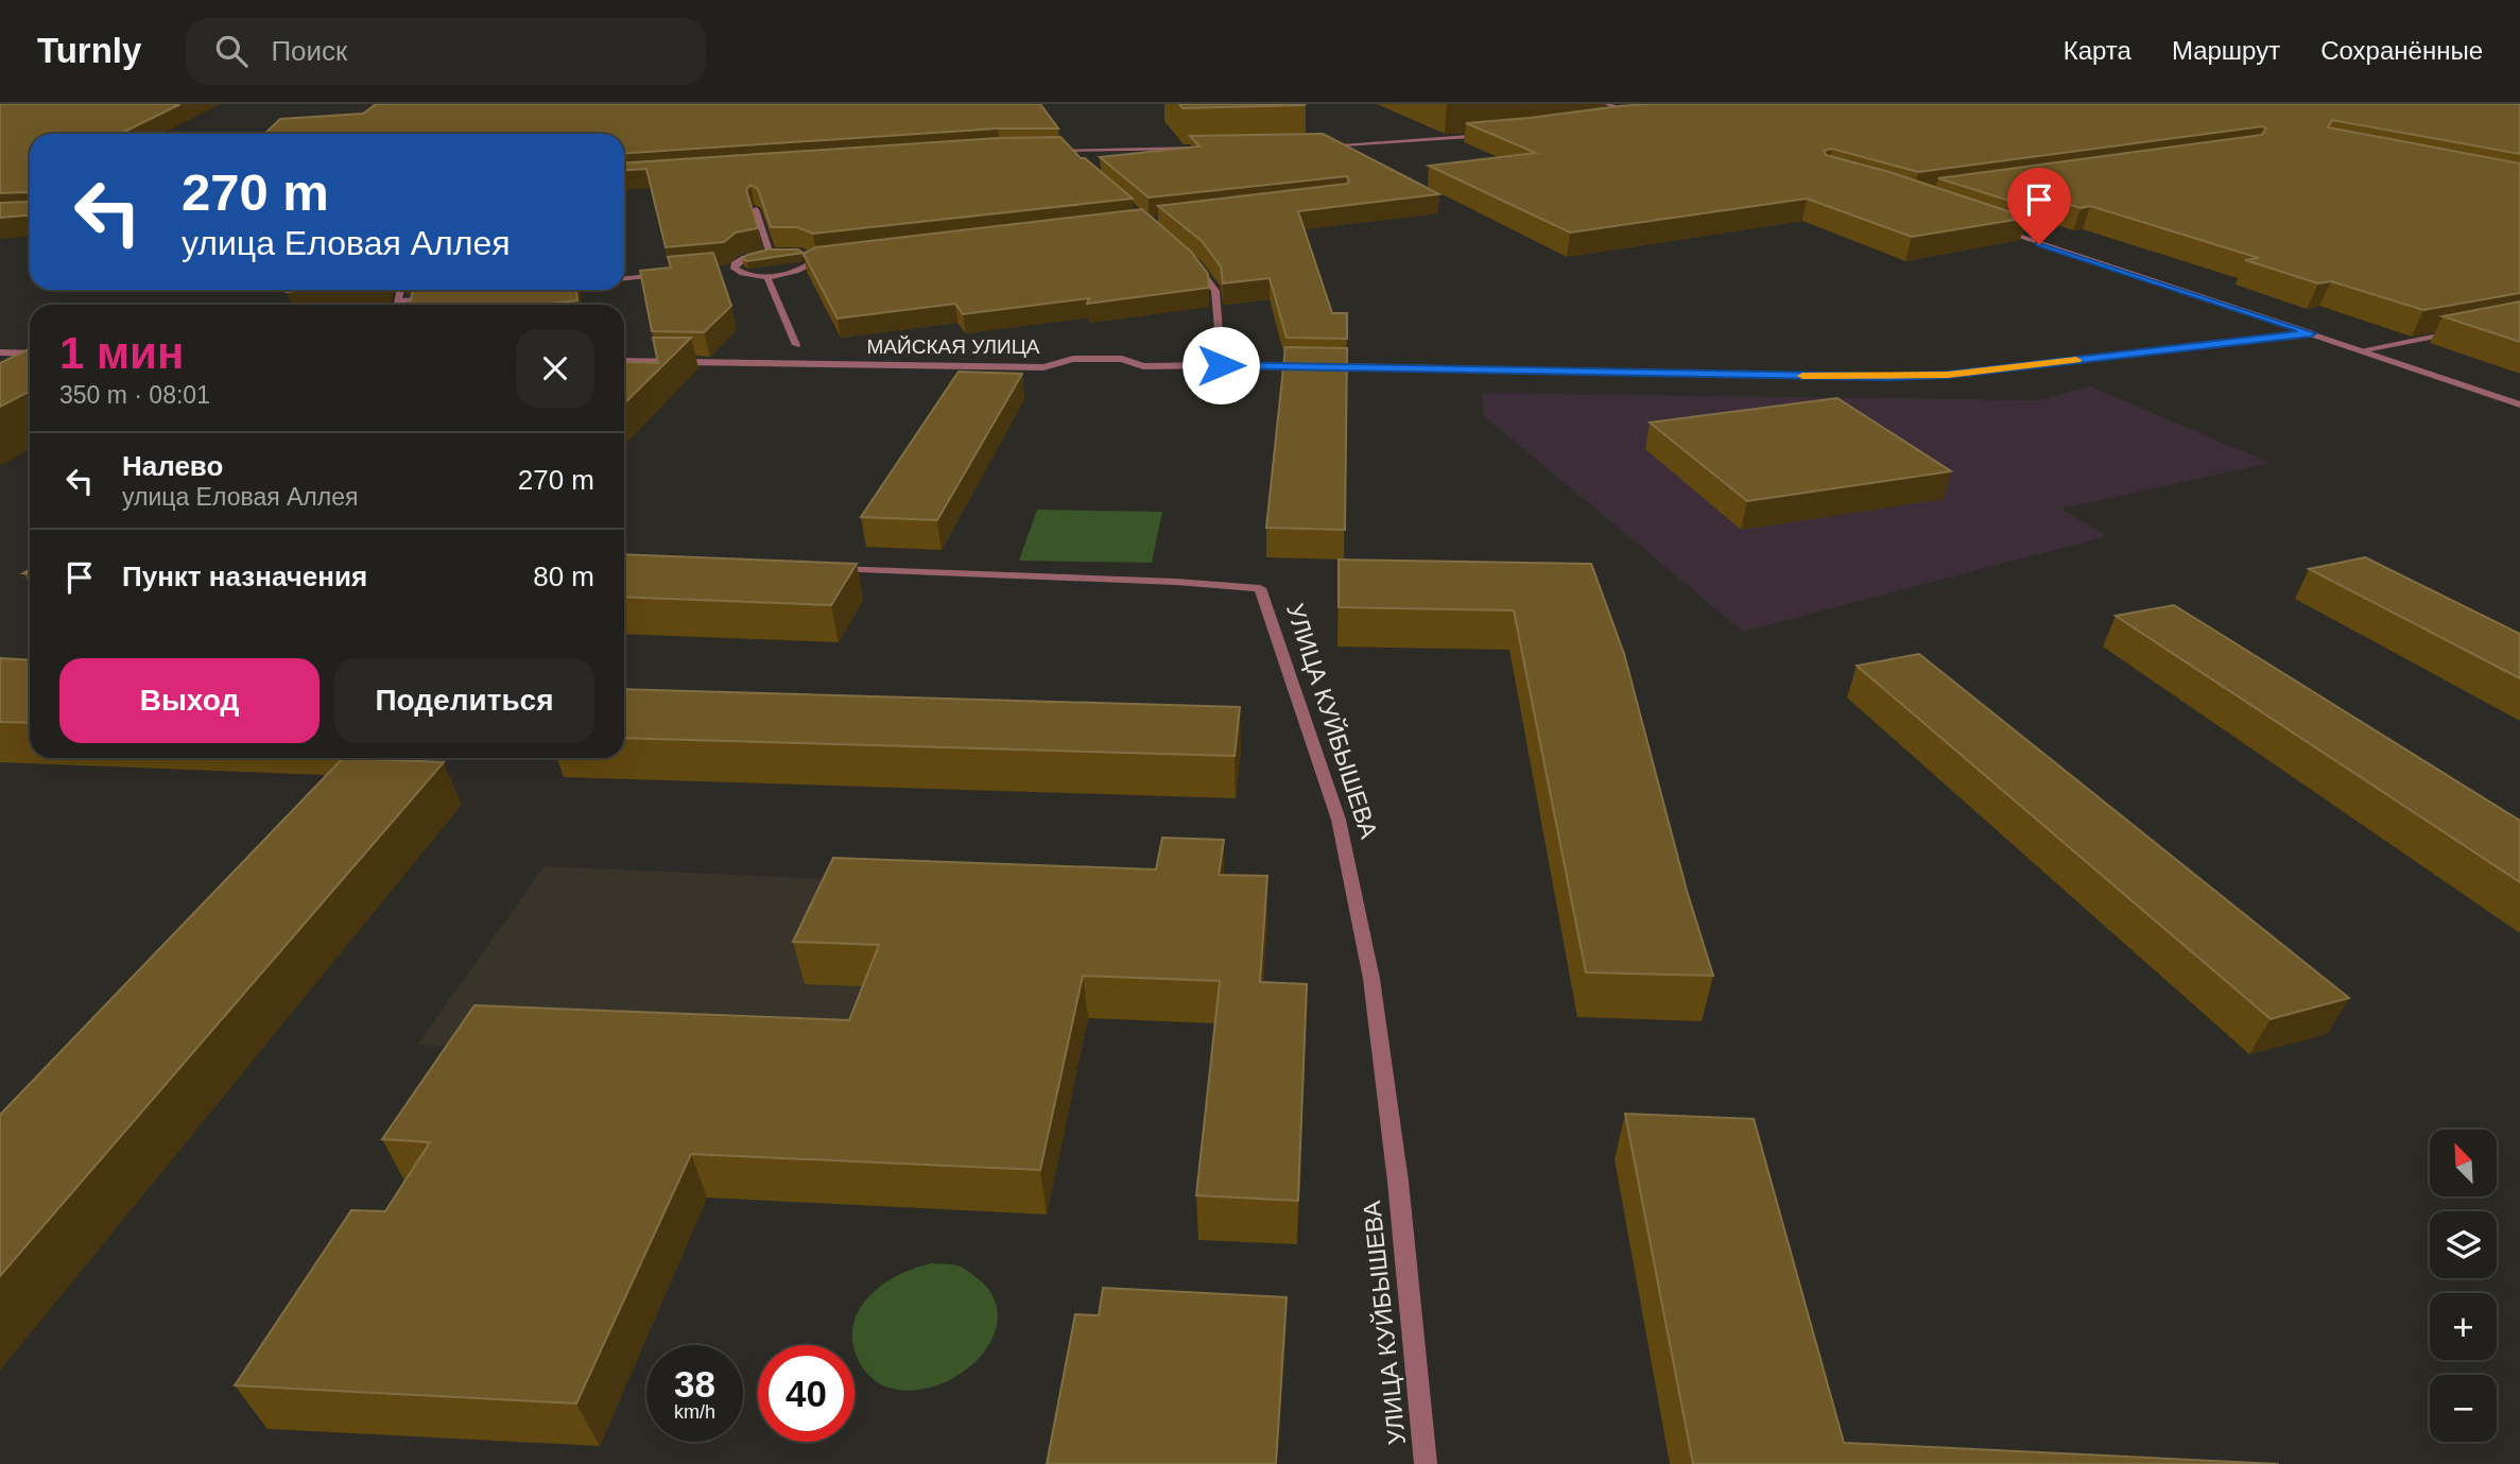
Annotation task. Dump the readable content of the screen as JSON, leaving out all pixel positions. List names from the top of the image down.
{
  "streets": {
    "street": ["МАЙСКАЯ УЛИЦА", "УЛИЦА КУЙБЫШЕВА"]
  },
  "north": "top left",
  "page": {
    "header": "Turnly",
    "search": "Поиск",
    "nav": ["Карта", "Маршрут", "Сохранённые"],
    "turn": ["270 m", "улица Еловая Аллея"],
    "heading": ["1 мин", "350 m · 08:01"],
    "list": [
      {
        "name": "Налево",
        "note": "улица Еловая Аллея",
        "value": "270 m"
      },
      {
        "name": "Пункт назначения",
        "value": "80 m"
      }
    ],
    "buttons": ["Выход", "Поделиться"],
    "map_buttons": ["+", "−"],
    "speed": "38 km/h",
    "limit": "40"
  }
}
